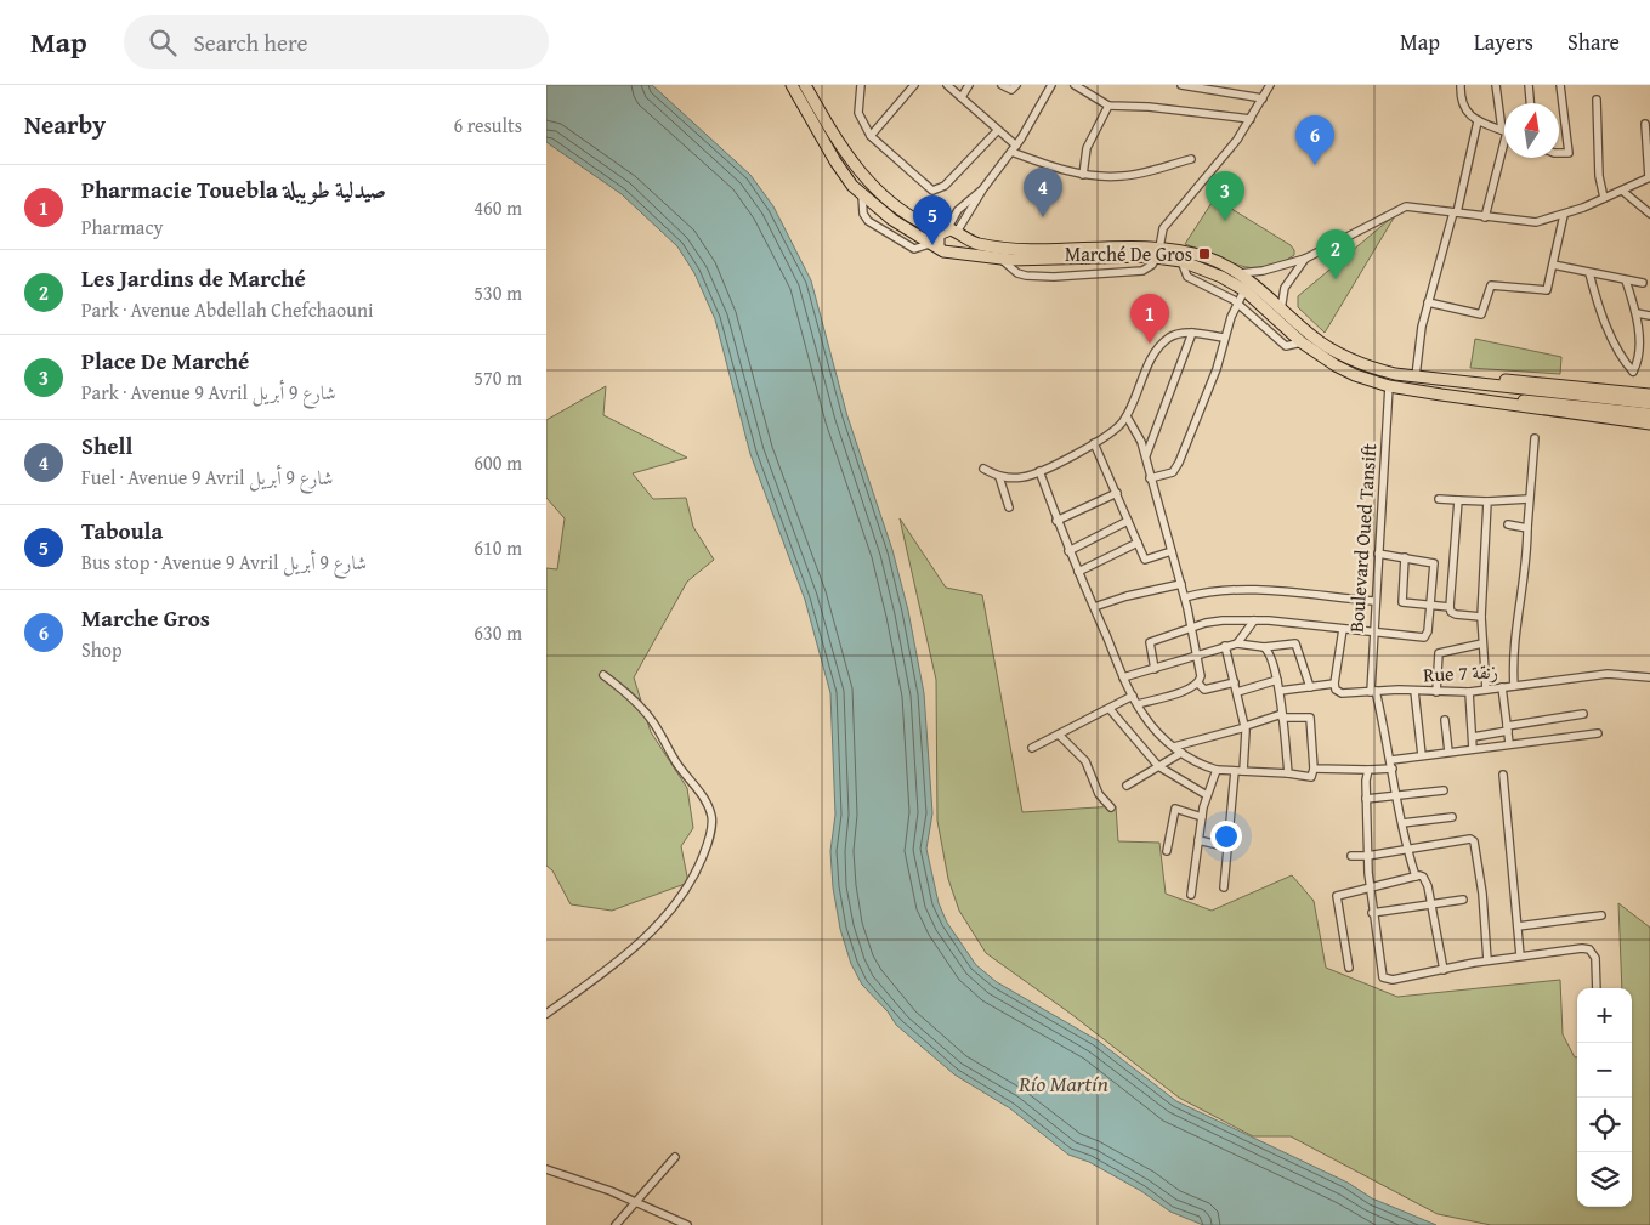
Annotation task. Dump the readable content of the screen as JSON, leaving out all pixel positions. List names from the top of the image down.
{
  "streets": {
    "street": ["Boulevard Oued Tansift", "Rue 7 زنقة"]
  },
  "crossings": [
    ["Boulevard Oued Tansift", "Rue 7 زنقة"]
  ],
  "water": ["Río Martín"],
  "places": {
    "transit": ["Marché De Gros"]
  },
  "north": "top",
  "page": {
    "header": "Map",
    "search": "Search here",
    "nav": ["Map", "Layers", "Share"],
    "heading": ["Nearby", "6 results"],
    "pins": [
      "6",
      "4",
      "3",
      "5",
      "2",
      "1"
    ],
    "list": [
      {
        "mark": "1",
        "name": "Pharmacie Touebla صيدلية طويبلة",
        "note": "Pharmacy",
        "value": "460 m"
      },
      {
        "mark": "2",
        "name": "Les Jardins de Marché",
        "note": "Park · Avenue Abdellah Chefchaouni",
        "value": "530 m"
      },
      {
        "mark": "3",
        "name": "Place De Marché",
        "note": "Park · Avenue 9 Avril شارع 9 أبريل",
        "value": "570 m"
      },
      {
        "mark": "4",
        "name": "Shell",
        "note": "Fuel · Avenue 9 Avril شارع 9 أبريل",
        "value": "600 m"
      },
      {
        "mark": "5",
        "name": "Taboula",
        "note": "Bus stop · Avenue 9 Avril شارع 9 أبريل",
        "value": "610 m"
      },
      {
        "mark": "6",
        "name": "Marche Gros",
        "note": "Shop",
        "value": "630 m"
      }
    ],
    "map_buttons": ["+", "−"]
  }
}
